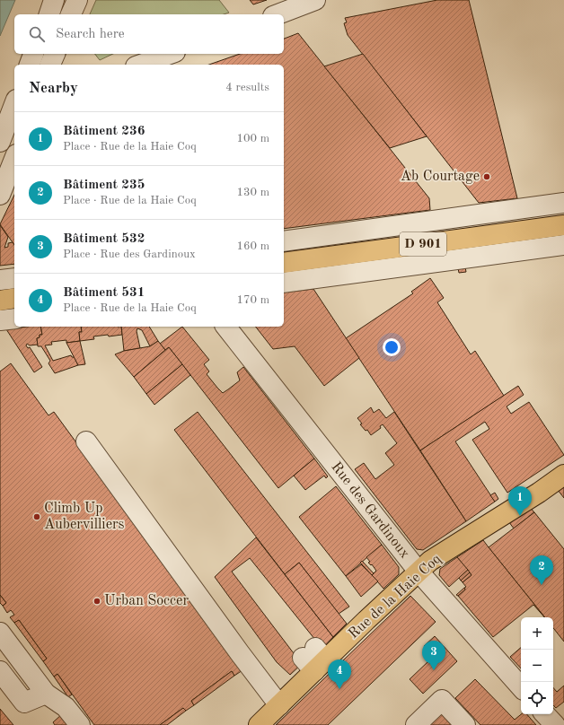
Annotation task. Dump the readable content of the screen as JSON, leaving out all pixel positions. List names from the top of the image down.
{
  "streets": {
    "main road": ["D 901", "Rue de la Haie Coq"],
    "street": ["Rue des Gardinoux"]
  },
  "crossings": [
    ["Rue des Gardinoux", "Rue de la Haie Coq"]
  ],
  "places": ["Ab Courtage", "Climb Up Aubervilliers", "Urban Soccer"],
  "page": {
    "search": "Search here",
    "heading": ["Nearby", "4 results"],
    "list": [
      {
        "mark": "1",
        "name": "Bâtiment 236",
        "note": "Place · Rue de la Haie Coq",
        "value": "100 m"
      },
      {
        "mark": "2",
        "name": "Bâtiment 235",
        "note": "Place · Rue de la Haie Coq",
        "value": "130 m"
      },
      {
        "mark": "3",
        "name": "Bâtiment 532",
        "note": "Place · Rue des Gardinoux",
        "value": "160 m"
      },
      {
        "mark": "4",
        "name": "Bâtiment 531",
        "note": "Place · Rue de la Haie Coq",
        "value": "170 m"
      }
    ],
    "pins": [
      "1",
      "2",
      "3",
      "4"
    ],
    "map_buttons": ["+", "−"]
  }
}
